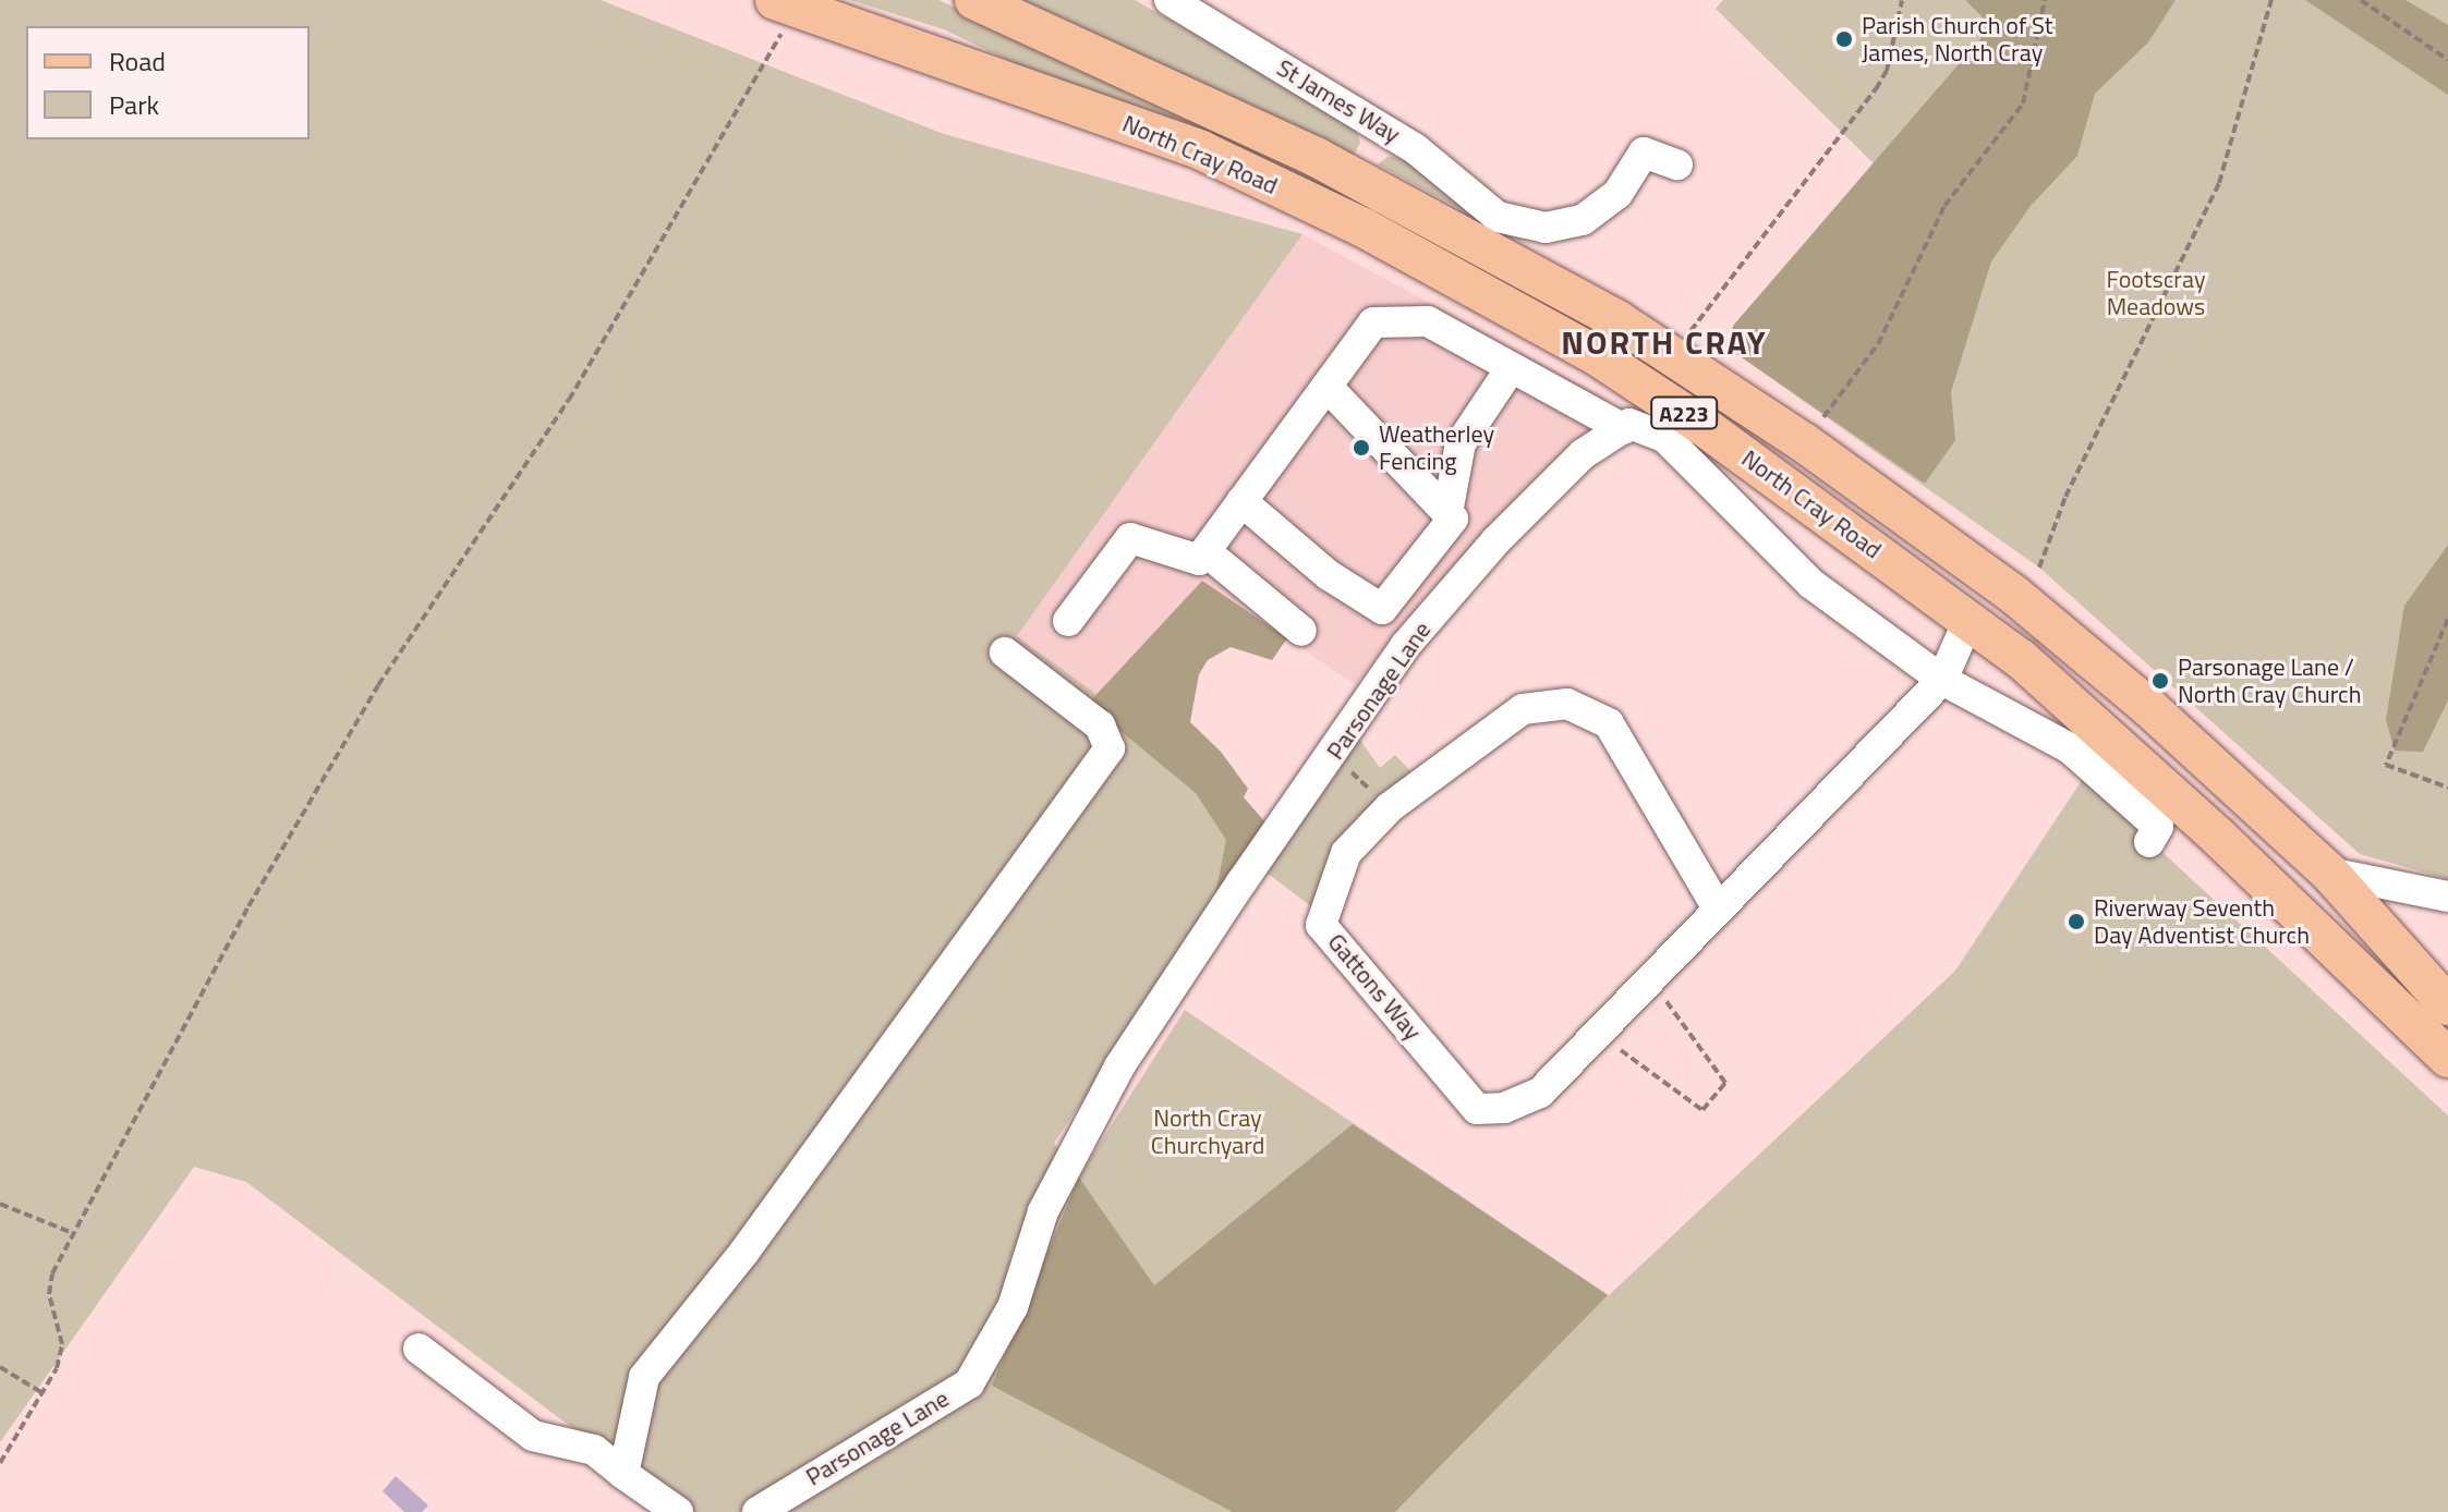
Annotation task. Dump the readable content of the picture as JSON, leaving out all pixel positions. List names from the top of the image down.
{
  "streets": {
    "main road": ["North Cray Road", "A223"],
    "street": ["St James Way", "Parsonage Lane", "Gattons Way"]
  },
  "crossings": [
    ["North Cray Road", "Gattons Way"]
  ],
  "districts": ["NORTH CRAY"],
  "parks": ["Footscray Meadows", "North Cray Churchyard"],
  "places": [
    "Parish Church of St James, North Cray",
    "Weatherley Fencing",
    "Parsonage Lane / North Cray Church",
    "Riverway Seventh Day Adventist Church"
  ],
  "legend": ["Road", "Park"]
}
